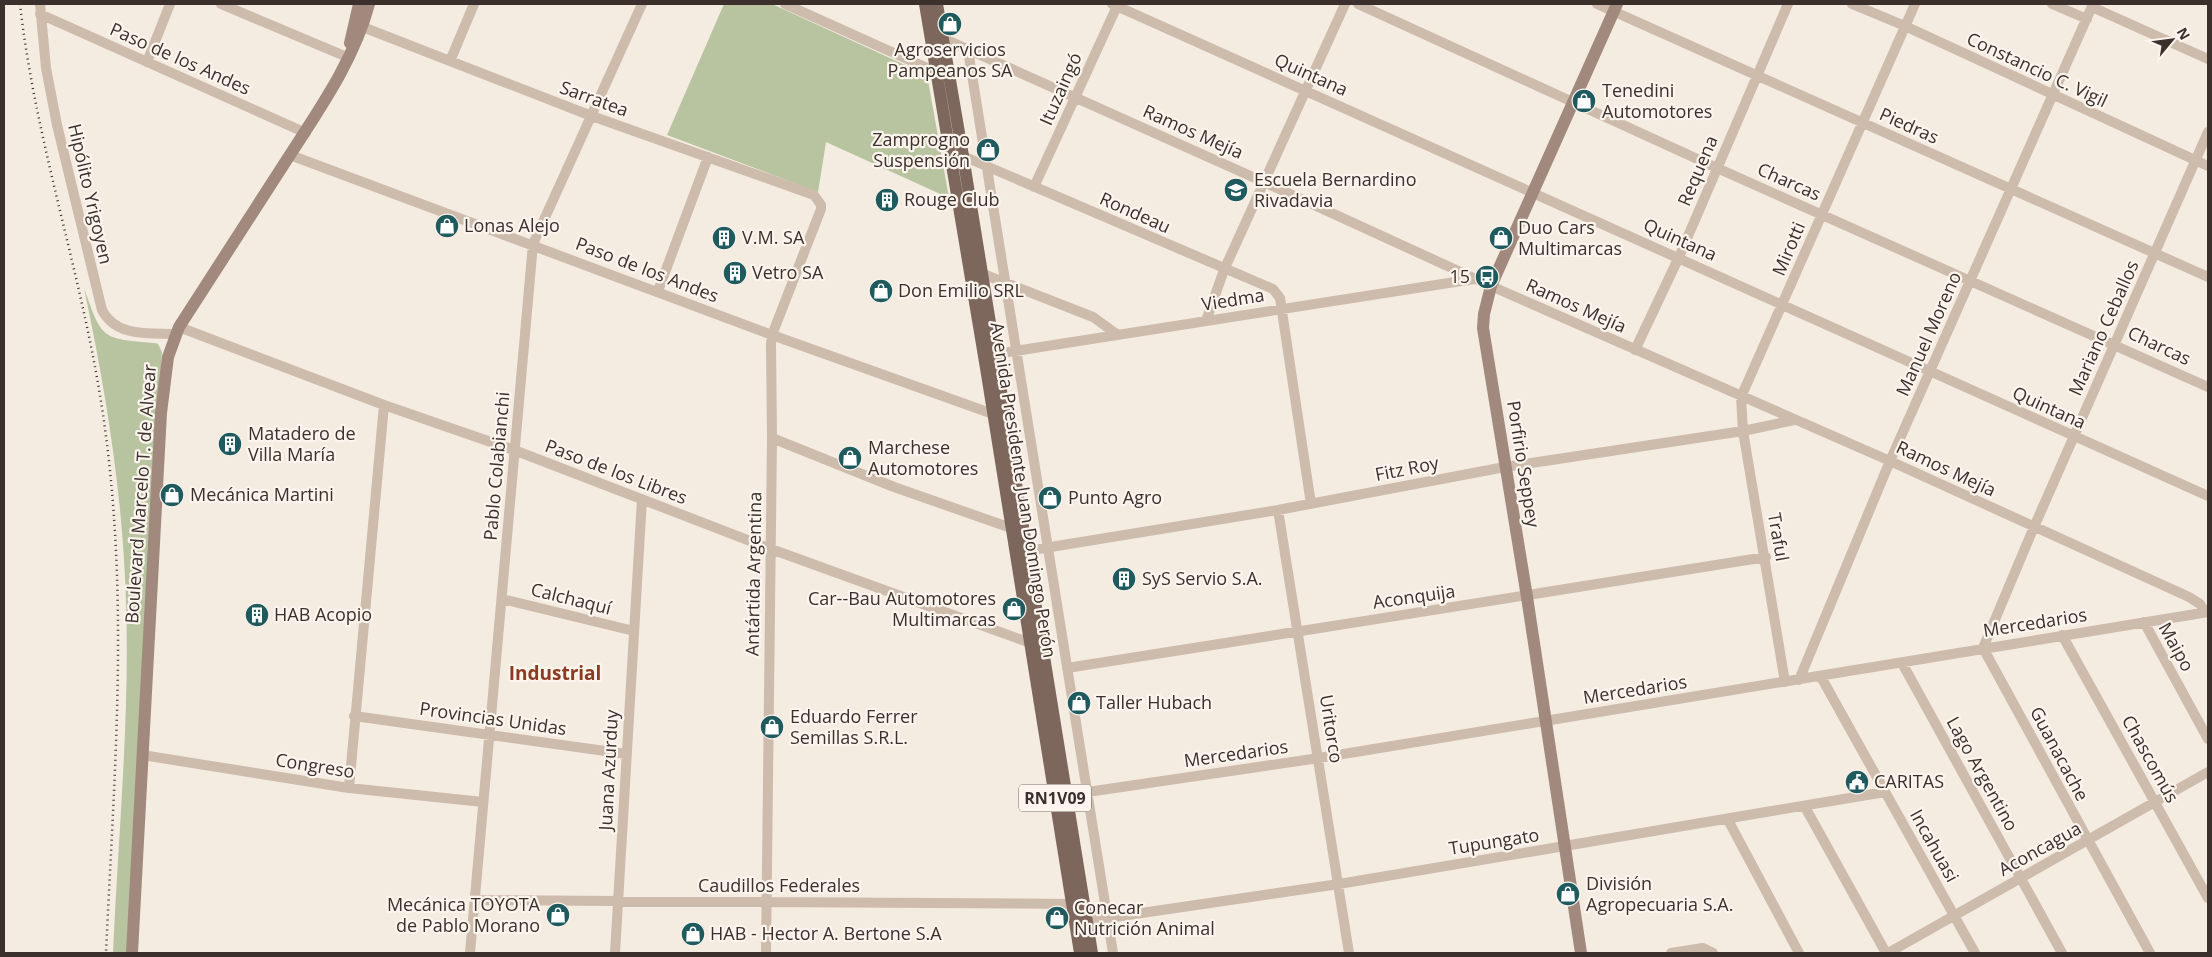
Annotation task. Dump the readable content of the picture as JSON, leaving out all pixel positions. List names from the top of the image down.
{
  "streets": {
    "main road": [
      "Porfirio Seppey",
      "Avenida Presidente Juan Domingo Perón",
      "Boulevard Marcelo T. de Alvear",
      "RN1V09"
    ],
    "street": [
      "Paso de los Andes",
      "Constancio C. Vigil",
      "Quintana",
      "Ituzaingó",
      "Sarratea",
      "Piedras",
      "Ramos Mejía",
      "Requena",
      "Charcas",
      "Hipólito Yrigoyen",
      "Rondeau",
      "Mirotti",
      "Viedma",
      "Mariano Ceballos",
      "Manuel Moreno",
      "Pablo Colabianchi",
      "Fitz Roy",
      "Paso de los Libres",
      "Traful",
      "Antártida Argentina",
      "Aconquija",
      "Calchaquí",
      "Mercedarios",
      "Maipo",
      "Provincias Unidas",
      "Uritorco",
      "Guanacache",
      "Chascomús",
      "Congreso",
      "Juana Azurduy",
      "Lago Argentino",
      "Tupungato",
      "Incahuasi",
      "Aconcagua",
      "Caudillos Federales"
    ]
  },
  "crossings": [
    ["Paso de los Andes", "Hipólito Yrigoyen"],
    ["Paso de los Andes", "Pablo Colabianchi"],
    ["Paso de los Andes", "Avenida Presidente Juan Domingo Perón"],
    ["Paso de los Andes", "Boulevard Marcelo T. de Alvear"],
    ["Paso de los Andes", "Antártida Argentina"],
    ["Constancio C. Vigil", "Mirotti"],
    ["Constancio C. Vigil", "Mariano Ceballos"],
    ["Constancio C. Vigil", "Manuel Moreno"],
    ["Quintana", "Ituzaingó"],
    ["Quintana", "Requena"],
    ["Quintana", "Mirotti"],
    ["Quintana", "Mariano Ceballos"],
    ["Quintana", "Manuel Moreno"],
    ["Quintana", "Porfirio Seppey"],
    ["Ituzaingó", "Ramos Mejía"],
    ["Ituzaingó", "Rondeau"],
    ["Sarratea", "Pablo Colabianchi"],
    ["Sarratea", "Boulevard Marcelo T. de Alvear"],
    ["Sarratea", "Antártida Argentina"],
    ["Piedras", "Requena"],
    ["Piedras", "Mirotti"],
    ["Piedras", "Mariano Ceballos"],
    ["Piedras", "Manuel Moreno"],
    ["Piedras", "Porfirio Seppey"],
    ["Ramos Mejía", "Requena"],
    ["Ramos Mejía", "Mirotti"],
    ["Ramos Mejía", "Viedma"],
    ["Ramos Mejía", "Mariano Ceballos"],
    ["Ramos Mejía", "Manuel Moreno"],
    ["Ramos Mejía", "Porfirio Seppey"],
    ["Ramos Mejía", "Fitz Roy"],
    ["Ramos Mejía", "Avenida Presidente Juan Domingo Perón"],
    ["Ramos Mejía", "Traful"],
    ["Ramos Mejía", "Mercedarios"],
    ["Requena", "Charcas"],
    ["Charcas", "Mirotti"],
    ["Charcas", "Mariano Ceballos"],
    ["Charcas", "Manuel Moreno"],
    ["Charcas", "Porfirio Seppey"],
    ["Hipólito Yrigoyen", "Paso de los Libres"],
    ["Hipólito Yrigoyen", "Boulevard Marcelo T. de Alvear"],
    ["Rondeau", "Viedma"],
    ["Rondeau", "Avenida Presidente Juan Domingo Perón"],
    ["Mirotti", "Traful"],
    ["Viedma", "Avenida Presidente Juan Domingo Perón"],
    ["Mariano Ceballos", "Mercedarios"],
    ["Mariano Ceballos", "Guanacache"],
    ["Manuel Moreno", "Mercedarios"],
    ["Porfirio Seppey", "Fitz Roy"],
    ["Porfirio Seppey", "Aconquija"],
    ["Porfirio Seppey", "Mercedarios"],
    ["Porfirio Seppey", "Tupungato"],
    ["Pablo Colabianchi", "Paso de los Libres"],
    ["Pablo Colabianchi", "Calchaquí"],
    ["Pablo Colabianchi", "Provincias Unidas"],
    ["Pablo Colabianchi", "Congreso"],
    ["Pablo Colabianchi", "Caudillos Federales"],
    ["Fitz Roy", "Avenida Presidente Juan Domingo Perón"],
    ["Fitz Roy", "Traful"],
    ["Fitz Roy", "Uritorco"],
    ["Paso de los Libres", "Avenida Presidente Juan Domingo Perón"],
    ["Paso de los Libres", "Boulevard Marcelo T. de Alvear"],
    ["Paso de los Libres", "Antártida Argentina"],
    ["Paso de los Libres", "Juana Azurduy"],
    ["Avenida Presidente Juan Domingo Perón", "Aconquija"],
    ["Avenida Presidente Juan Domingo Perón", "Mercedarios"],
    ["Avenida Presidente Juan Domingo Perón", "Tupungato"],
    ["Avenida Presidente Juan Domingo Perón", "Caudillos Federales"],
    ["Boulevard Marcelo T. de Alvear", "Congreso"],
    ["Traful", "Aconquija"],
    ["Traful", "Mercedarios"],
    ["Antártida Argentina", "Caudillos Federales"],
    ["Aconquija", "Uritorco"],
    ["Calchaquí", "Juana Azurduy"],
    ["Mercedarios", "Maipo"],
    ["Mercedarios", "Uritorco"],
    ["Mercedarios", "Guanacache"],
    ["Mercedarios", "Chascomús"],
    ["Mercedarios", "Lago Argentino"],
    ["Mercedarios", "Incahuasi"],
    ["Provincias Unidas", "Juana Azurduy"],
    ["Uritorco", "Tupungato"],
    ["Guanacache", "Aconcagua"],
    ["Chascomús", "Aconcagua"],
    ["Juana Azurduy", "Caudillos Federales"],
    ["Lago Argentino", "Aconcagua"],
    ["Tupungato", "Incahuasi"],
    ["Incahuasi", "Aconcagua"]
  ],
  "districts": ["Industrial"],
  "places": {
    "shop": [
      "Agroservicios Pampeanos SA",
      "Tenedini Automotores",
      "Zamprogno Suspensión",
      "Lonas Alejo",
      "Duo Cars Multimarcas",
      "Don Emilio SRL",
      "Marchese Automotores",
      "Mecánica Martini",
      "Punto Agro",
      "Car--Bau Automotores Multimarcas",
      "Taller Hubach",
      "Eduardo Ferrer Semillas S.R.L.",
      "División Agropecuaria S.A.",
      "Mecánica TOYOTA de Pablo Morano",
      "Conecar Nutrición Animal",
      "HAB - Hector A. Bertone S.A"
    ],
    "school or university": ["Escuela Bernardino Rivadavia"],
    "building": [
      "Rouge Club",
      "V.M. SA",
      "Vetro SA",
      "Matadero de Villa María",
      "SyS Servio S.A.",
      "HAB Acopio"
    ],
    "bus stop": ["15"],
    "public building": ["CARITAS"]
  },
  "north": "top right"
}
